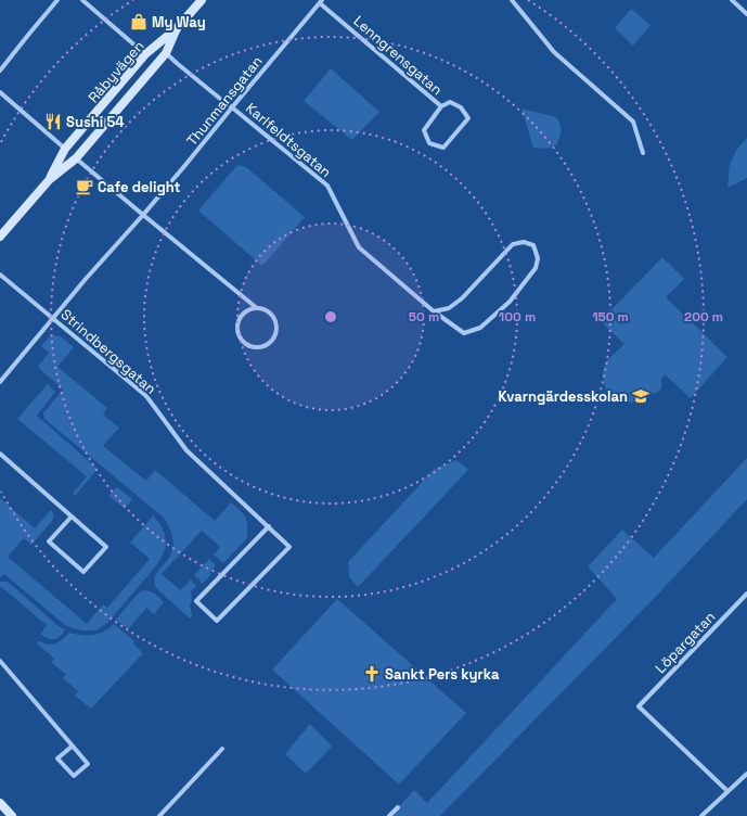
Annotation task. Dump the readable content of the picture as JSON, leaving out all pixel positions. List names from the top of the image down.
{
  "streets": {
    "main road": ["Råbyvägen"],
    "street": [
      "Lenngrensgatan",
      "Thunmansgatan",
      "Karlfeldtsgatan",
      "Strindbergsgatan",
      "Löpargatan"
    ]
  },
  "crossings": [
    ["Lenngrensgatan", "Thunmansgatan"],
    ["Råbyvägen", "Karlfeldtsgatan"],
    ["Thunmansgatan", "Karlfeldtsgatan"],
    ["Thunmansgatan", "Strindbergsgatan"]
  ],
  "places": {
    "shop": ["My Way"],
    "restaurant": ["Sushi 54"],
    "cafe": ["Cafe delight"],
    "school or university": ["Kvarngärdesskolan"],
    "church": ["Sankt Pers kyrka"]
  },
  "rings": [
    "50 m",
    "100 m",
    "150 m",
    "200 m"
  ]
}
